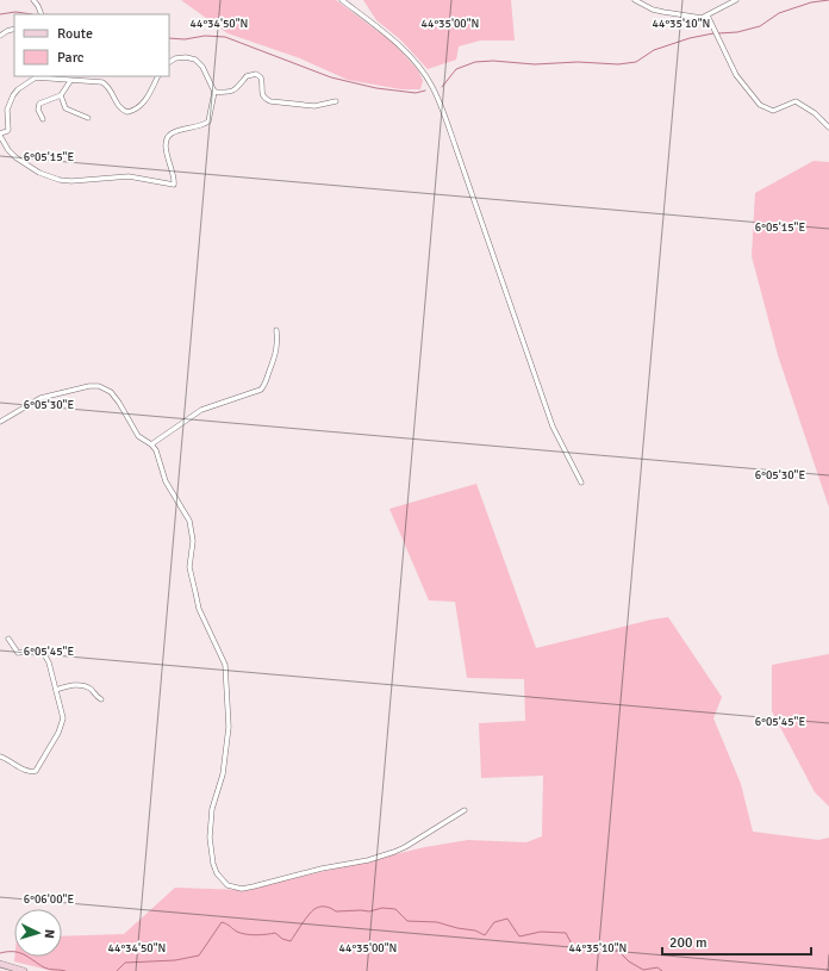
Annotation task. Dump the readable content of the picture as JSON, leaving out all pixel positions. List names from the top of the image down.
{
  "legend": ["Route", "Parc"],
  "scale_bar": "200 m",
  "north": "right",
  "coordinates": [
    "44°34'50\"N",
    "44°35'00\"N",
    "44°35'10\"N",
    "6°05'15\"E",
    "6°05'30\"E",
    "6°05'45\"E",
    "6°06'00\"E"
  ]
}
